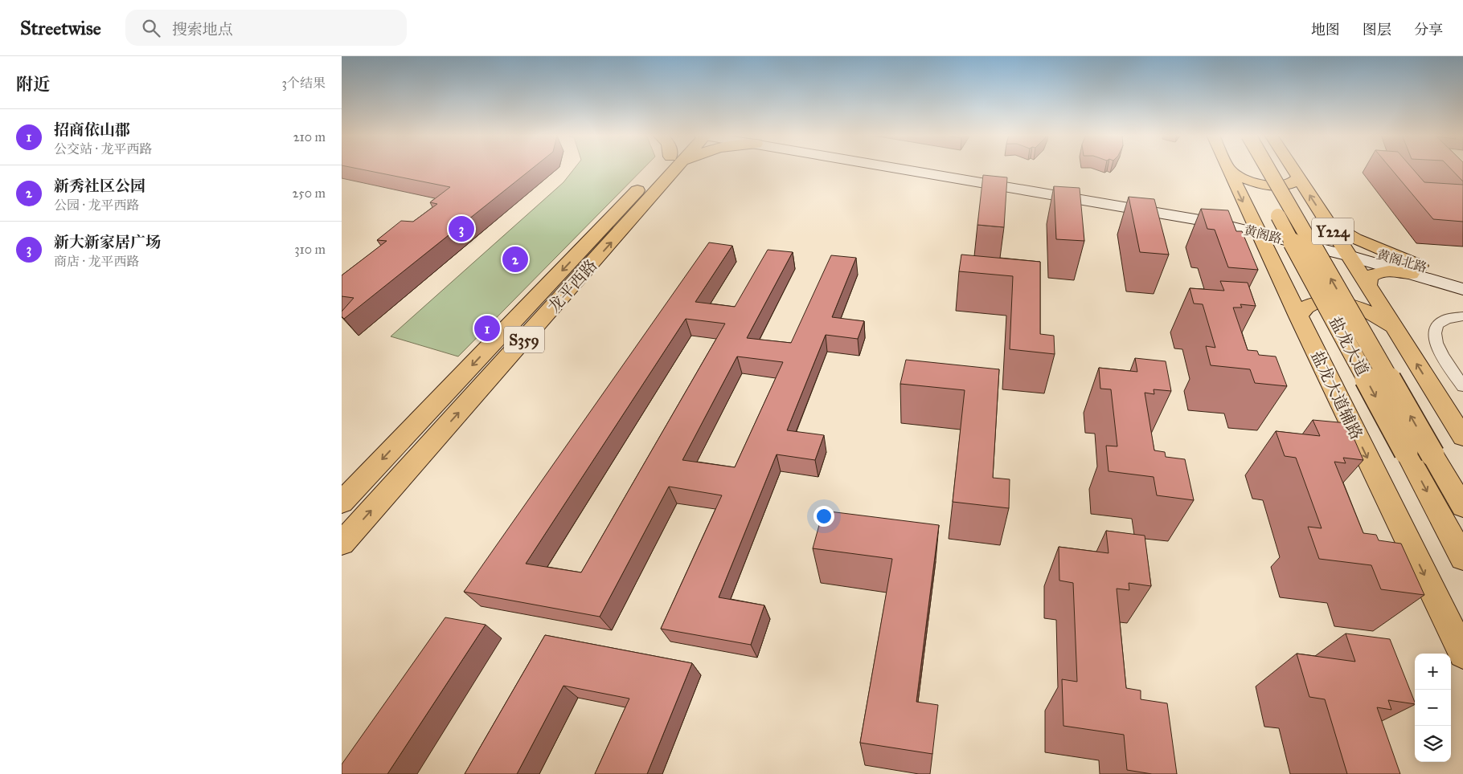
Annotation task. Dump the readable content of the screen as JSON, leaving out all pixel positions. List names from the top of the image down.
{
  "streets": {
    "main road": [
      "Y224",
      "黄阁路",
      "黄阁北路",
      "龙平西路",
      "S359",
      "盐龙大道",
      "盐龙大道辅路"
    ]
  },
  "crossings": [
    ["Y224", "黄阁路"],
    ["Y224", "黄阁北路"],
    ["黄阁路", "黄阁北路"],
    ["黄阁路", "盐龙大道辅路"]
  ],
  "page": {
    "header": "Streetwise",
    "search": "搜索地点",
    "nav": ["地图", "图层", "分享"],
    "heading": ["附近", "3个结果"],
    "list": [
      {
        "mark": "1",
        "name": "招商依山郡",
        "note": "公交站 · 龙平西路",
        "value": "210 m"
      },
      {
        "mark": "2",
        "name": "新秀社区公园",
        "note": "公园 · 龙平西路",
        "value": "250 m"
      },
      {
        "mark": "3",
        "name": "新大新家居广场",
        "note": "商店 · 龙平西路",
        "value": "310 m"
      }
    ],
    "pins": ["3", "2", "1"],
    "map_buttons": ["+", "−"]
  }
}
